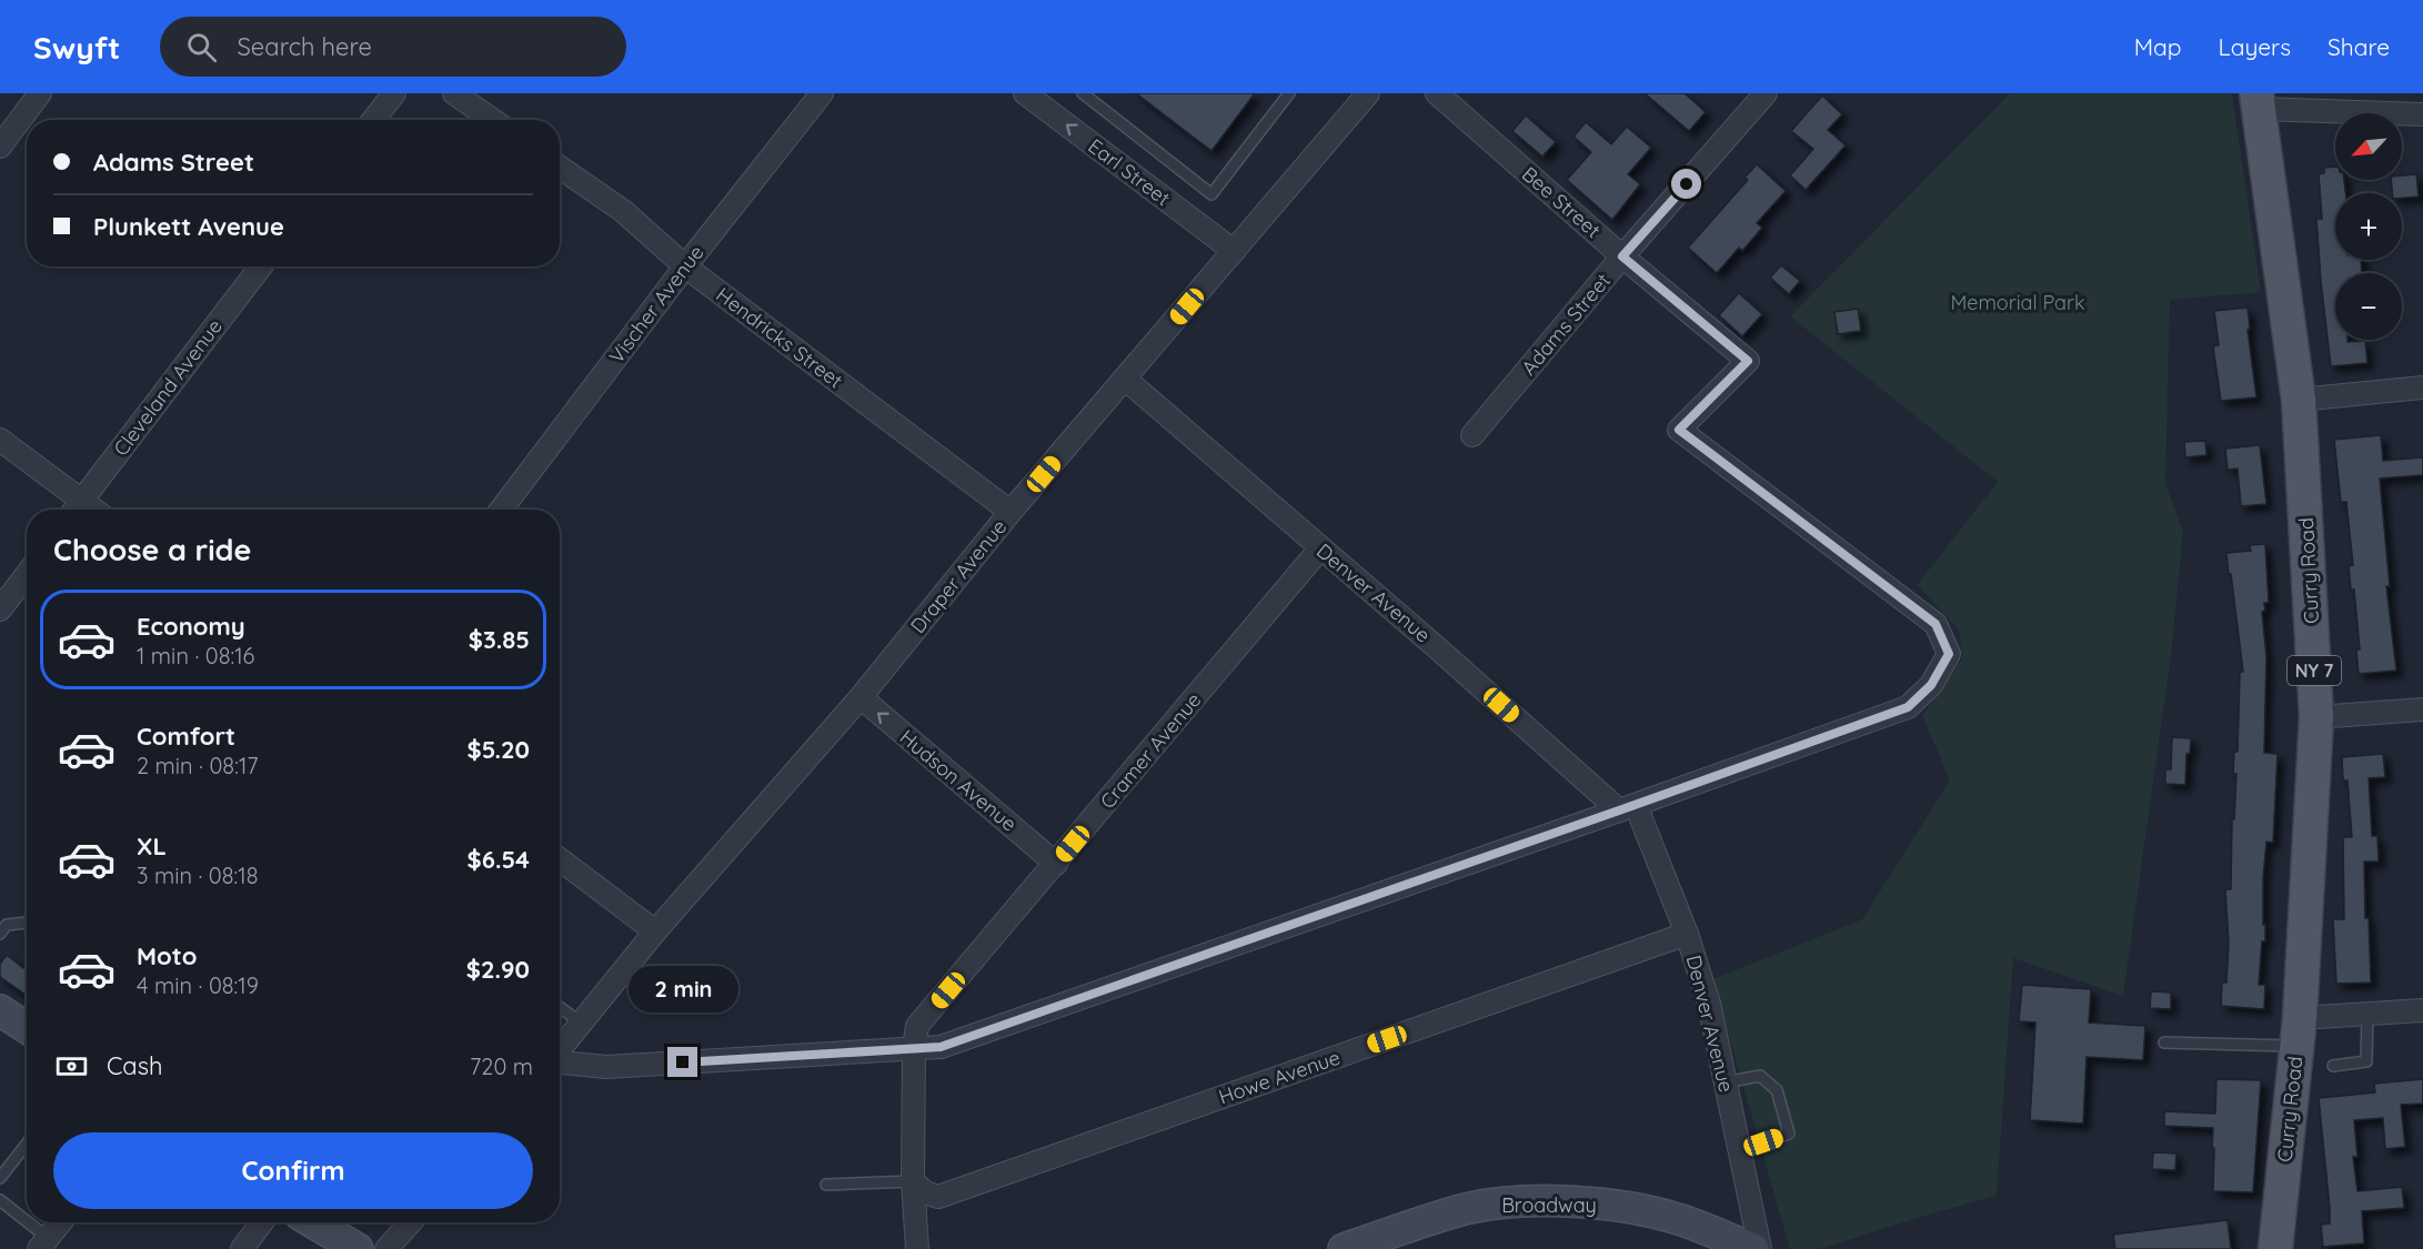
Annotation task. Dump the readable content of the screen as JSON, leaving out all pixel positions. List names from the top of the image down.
{
  "streets": {
    "main road": ["Curry Road", "NY 7", "Broadway"],
    "street": [
      "Earl Street",
      "Bee Street",
      "Vischer Avenue",
      "Adams Street",
      "Hendricks Street",
      "Cleveland Avenue",
      "Draper Avenue",
      "Denver Avenue",
      "Cramer Avenue",
      "Hudson Avenue",
      "Howe Avenue"
    ]
  },
  "crossings": [
    ["Earl Street", "Draper Avenue"],
    ["Bee Street", "Adams Street"],
    ["Bee Street", "Denver Avenue"],
    ["Vischer Avenue", "Hendricks Street"],
    ["Hendricks Street", "Draper Avenue"],
    ["Draper Avenue", "Denver Avenue"],
    ["Draper Avenue", "Hudson Avenue"],
    ["Denver Avenue", "Cramer Avenue"],
    ["Denver Avenue", "Howe Avenue"],
    ["Cramer Avenue", "Hudson Avenue"],
    ["Cramer Avenue", "Howe Avenue"]
  ],
  "one_way": ["Earl Street", "Hudson Avenue"],
  "parks": ["Memorial Park"],
  "north": "bottom left",
  "page": {
    "header": "Swyft",
    "search": "Search here",
    "nav": ["Map", "Layers", "Share"],
    "map_buttons": ["+", "−"],
    "banner": ["Adams Street", "Plunkett Avenue"],
    "heading": "Choose a ride",
    "list": [
      {
        "name": "Economy",
        "note": "1 min · 08:16",
        "value": "$3.85"
      },
      {
        "name": "Comfort",
        "note": "2 min · 08:17",
        "value": "$5.20"
      },
      {
        "name": "XL",
        "note": "3 min · 08:18",
        "value": "$6.54"
      },
      {
        "name": "Moto",
        "note": "4 min · 08:19",
        "value": "$2.90"
      }
    ],
    "bubble": "2 min",
    "pay": ["Cash", "720 m"],
    "buttons": "Confirm"
  }
}
